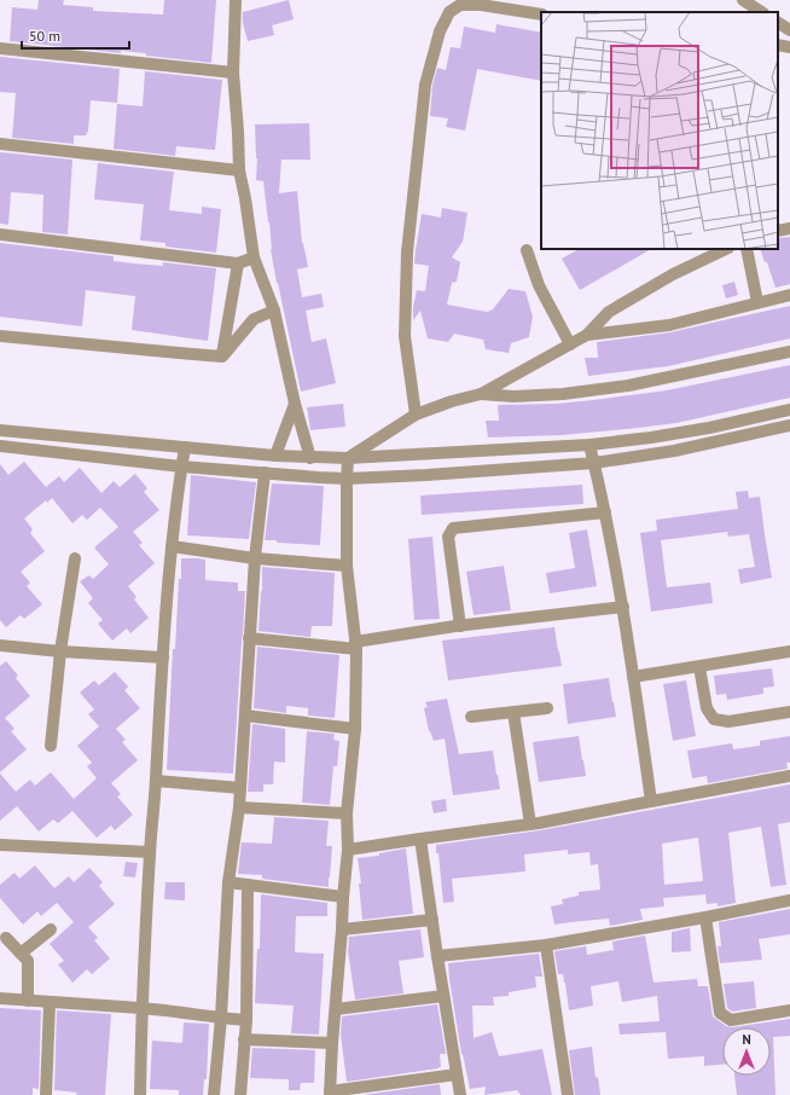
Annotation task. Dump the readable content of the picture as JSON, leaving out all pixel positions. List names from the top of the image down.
{
  "scale_bar": "50 m",
  "north": "top"
}
